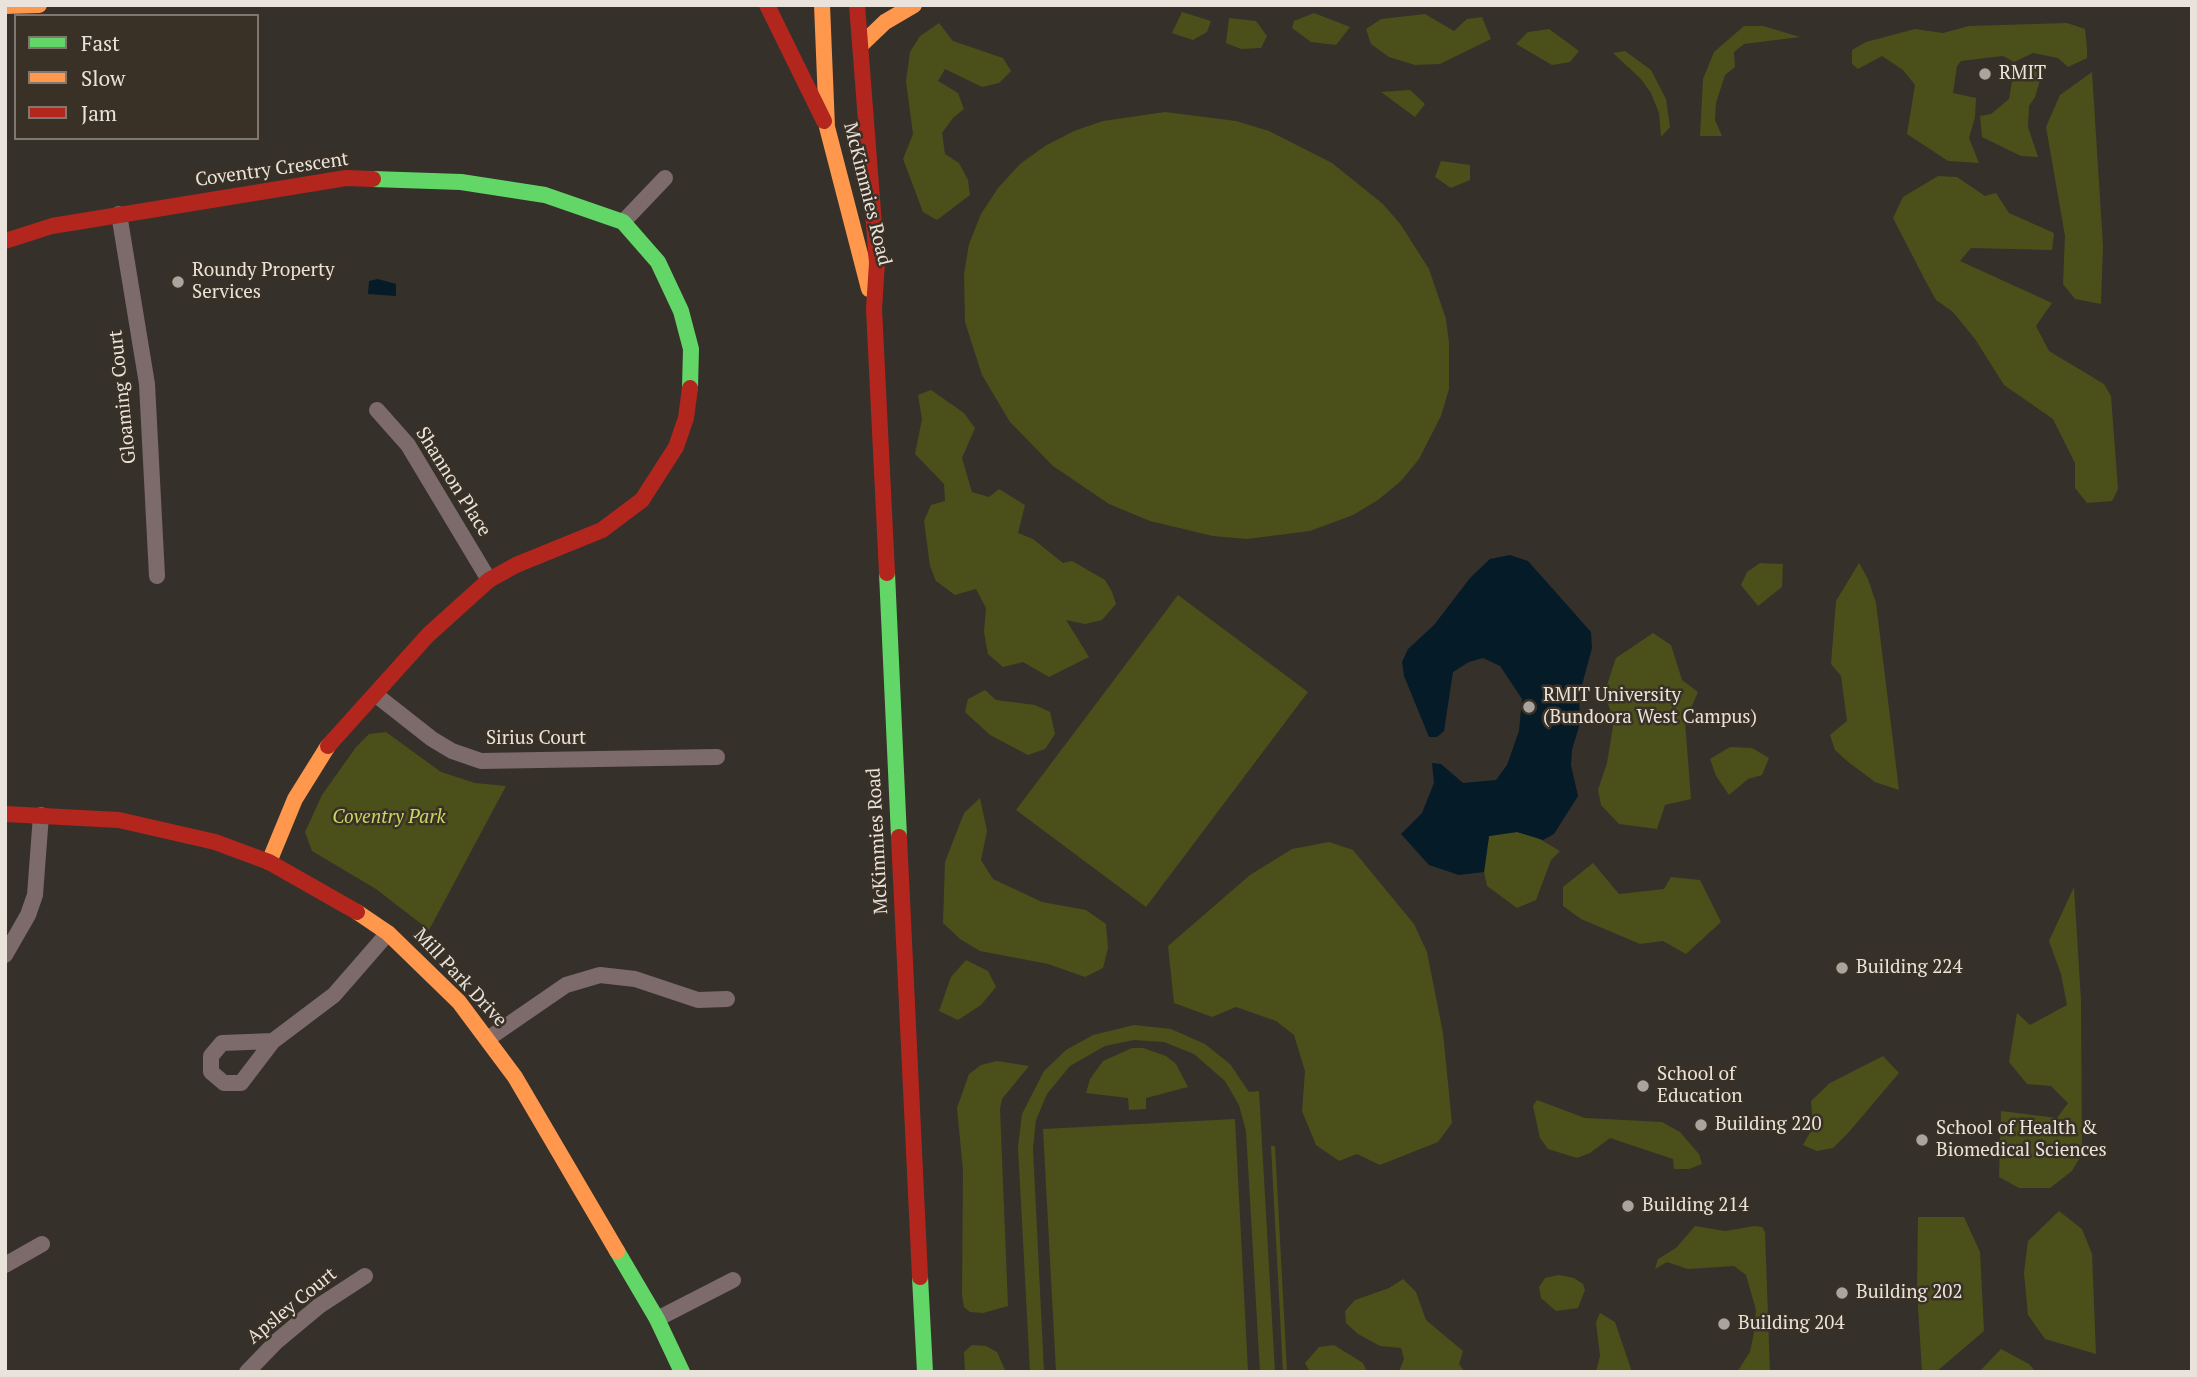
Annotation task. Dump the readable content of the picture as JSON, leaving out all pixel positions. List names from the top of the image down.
{
  "streets": {
    "main road": ["Coventry Crescent", "McKimmies Road", "Mill Park Drive"],
    "street": [
      "Gloaming Court",
      "Shannon Place",
      "Sirius Court",
      "Apsley Court"
    ]
  },
  "crossings": [
    ["Coventry Crescent", "Gloaming Court"],
    ["Coventry Crescent", "Shannon Place"],
    ["Coventry Crescent", "Sirius Court"],
    ["Coventry Crescent", "Mill Park Drive"]
  ],
  "parks": ["Coventry Park"],
  "places": [
    "RMIT",
    "Roundy Property Services",
    "RMIT University (Bundoora West Campus)",
    "Building 224",
    "School of Education",
    "Building 220",
    "School of Health & Biomedical Sciences",
    "Building 214",
    "Building 202",
    "Building 204"
  ],
  "legend": ["Fast", "Slow", "Jam"]
}
